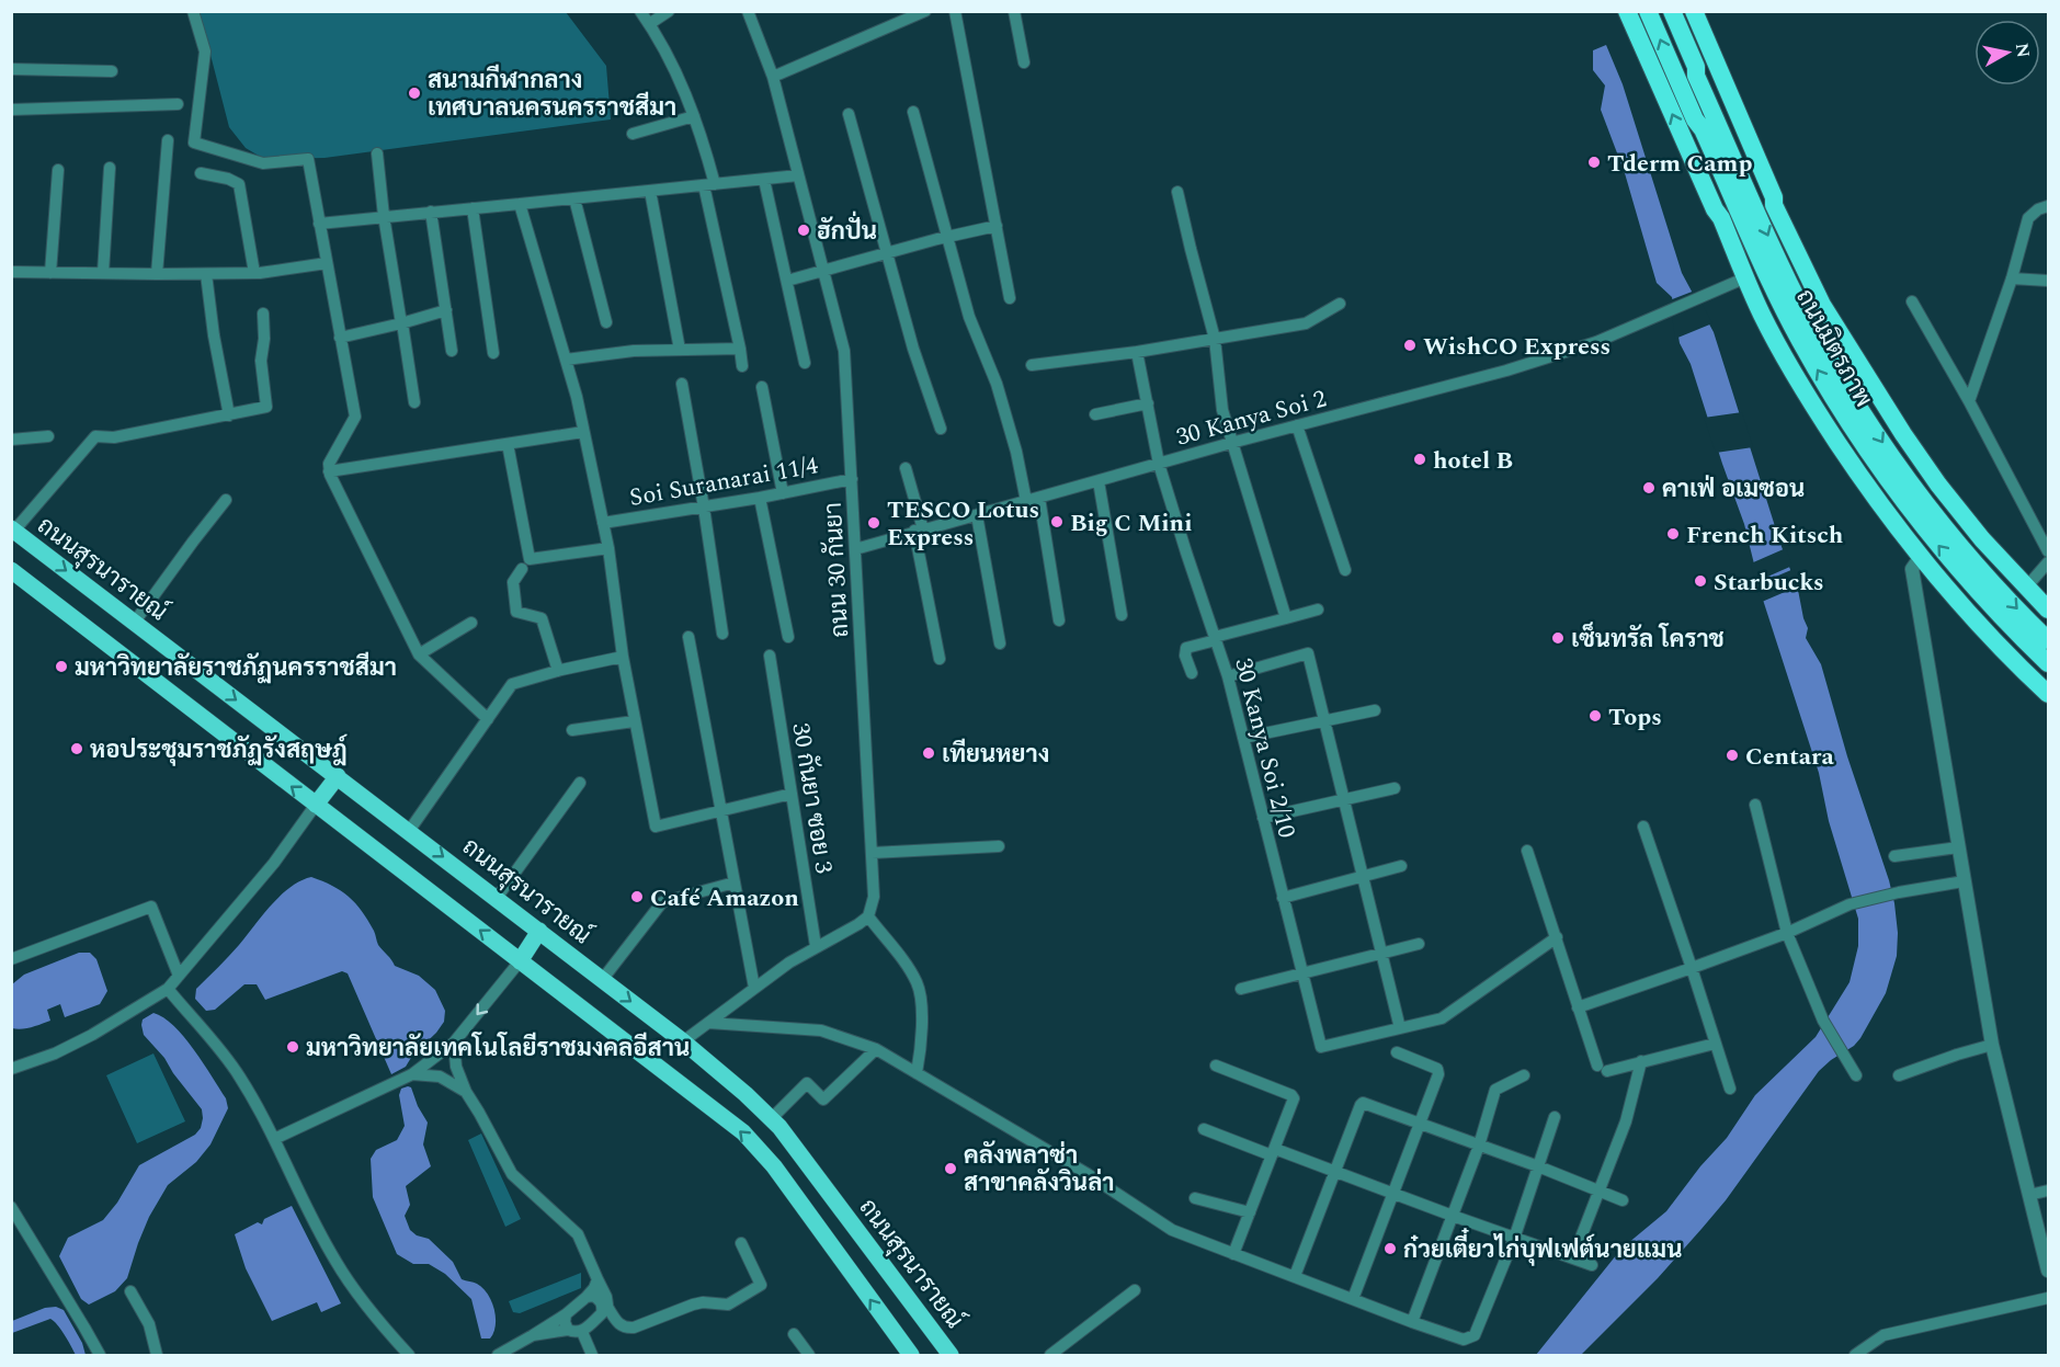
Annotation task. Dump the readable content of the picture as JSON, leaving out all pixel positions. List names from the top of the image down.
{
  "streets": {
    "highway": ["ถนนมิตรภาพ"],
    "main road": ["ถนนสุรนารายณ์"],
    "street": [
      "30 Kanya Soi 2",
      "Soi Suranarai 11/4",
      "ถนน 30 กันยา",
      "30 Kanya Soi 2/10",
      "30 กันยา ซอย 3"
    ]
  },
  "crossings": [
    ["30 Kanya Soi 2", "ถนน 30 กันยา"],
    ["30 Kanya Soi 2", "30 Kanya Soi 2/10"],
    ["Soi Suranarai 11/4", "ถนน 30 กันยา"]
  ],
  "places": [
    "สนามกีฬากลาง เทศบาลนครนครราชสีมา",
    "Tderm Camp",
    "ฮักปั่น",
    "WishCO Express",
    "hotel B",
    "คาเฟ่ อเมซอน",
    "Big C Mini",
    "TESCO Lotus Express",
    "French Kitsch",
    "Starbucks",
    "เซ็นทรัล โคราช",
    "มหาวิทยาลัยราชภัฏนครราชสีมา",
    "Tops",
    "หอประชุมราชภัฏรังสฤษฎ์",
    "เทียนหยาง",
    "Centara",
    "Café Amazon",
    "มหาวิทยาลัยเทคโนโลยีราชมงคลอีสาน",
    "คลังพลาซ่า สาขาคลังวินล่า",
    "ก๋วยเตี๋ยวไก่บุฟเฟต์นายแมน"
  ],
  "north": "right"
}
